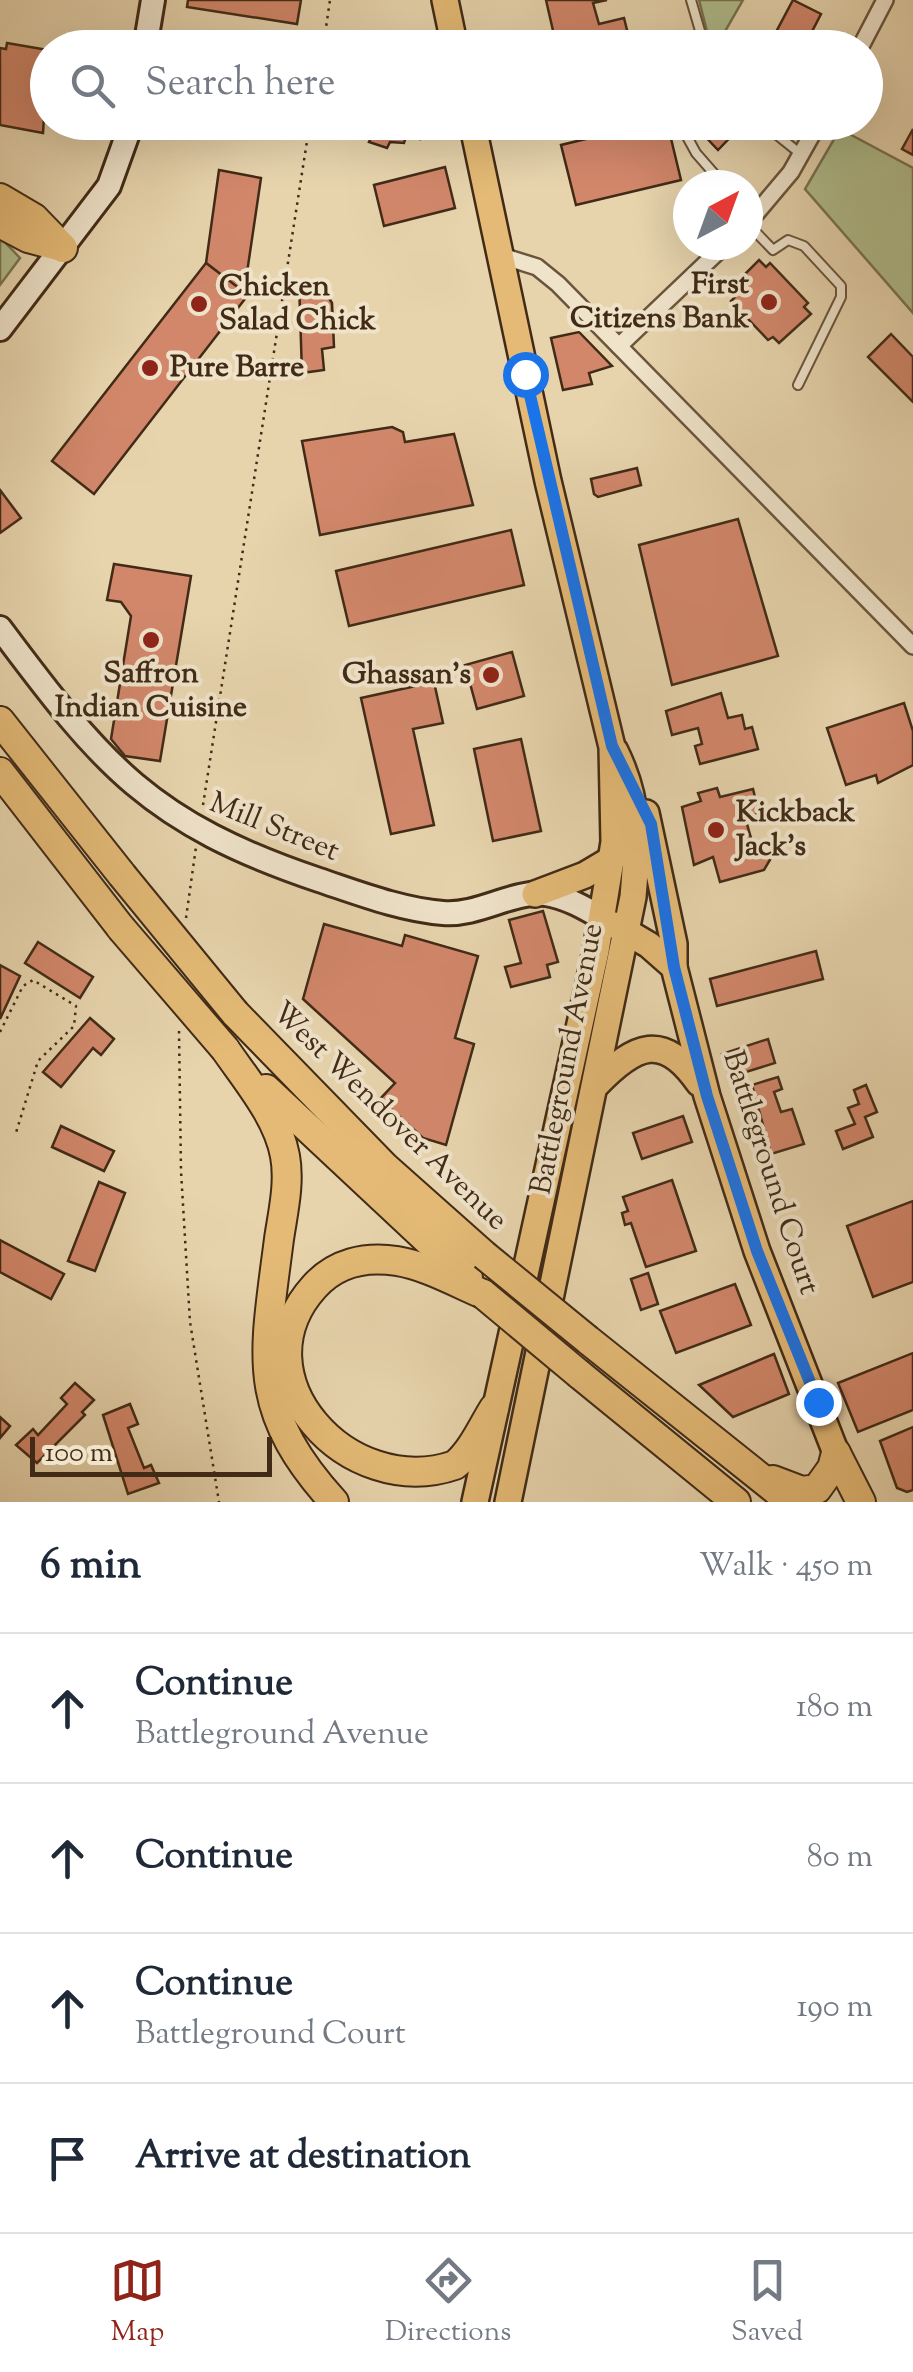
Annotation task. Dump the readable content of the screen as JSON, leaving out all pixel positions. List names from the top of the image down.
{
  "streets": {
    "highway": ["West Wendover Avenue"],
    "main road": ["Battleground Avenue", "Battleground Court"],
    "street": ["Mill Street"]
  },
  "crossings": [
    ["Battleground Avenue", "Battleground Court"]
  ],
  "places": [
    "First Citizens Bank",
    "Chicken Salad Chick",
    "Pure Barre",
    "Saffron Indian Cuisine",
    "Ghassan's",
    "Kickback Jack's"
  ],
  "scale_bar": "100 m",
  "north": "top right",
  "page": {
    "search": "Search here",
    "scale": "100 m",
    "heading": ["6 min", "Walk · 450 m"],
    "list": [
      ["Continue", "Battleground Avenue", "180 m"],
      ["Continue", "80 m"],
      ["Continue", "Battleground Court", "190 m"],
      "Arrive at destination"
    ],
    "nav": ["Map", "Directions", "Saved"]
  }
}
